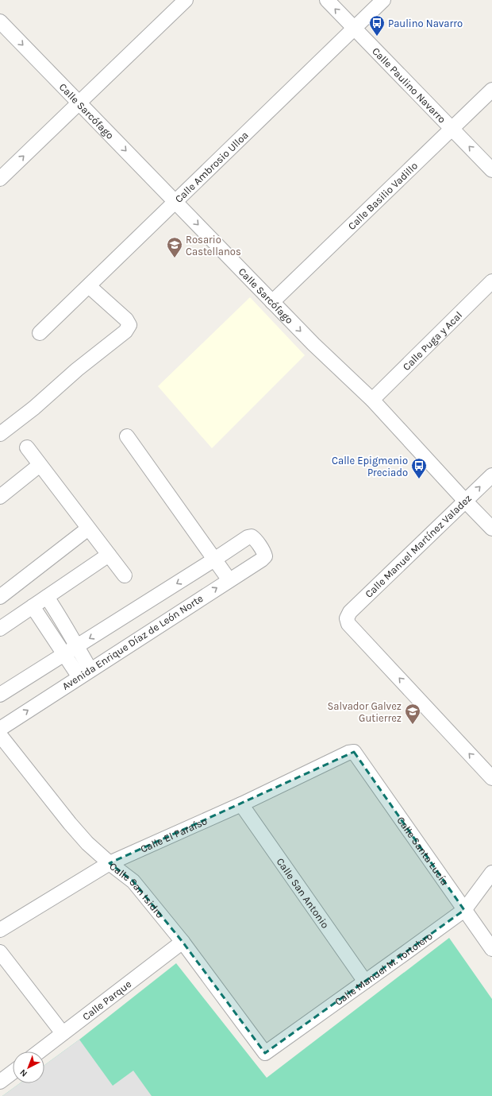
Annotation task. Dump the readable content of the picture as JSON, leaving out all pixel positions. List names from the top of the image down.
{
  "streets": {
    "street": [
      "Calle Paulino Navarro",
      "Calle Sarcófago",
      "Calle Ambrosio Ulloa",
      "Calle Basilio Vadillo",
      "Calle Puga y Acal",
      "Calle Manuel Martínez Valadez",
      "Avenida Enrique Díaz de León Norte",
      "Calle El Paraíso",
      "Calle Santa Lucía",
      "Calle San Isidro",
      "Calle San Antonio",
      "Calle Manuel M. Tortolero",
      "Calle Parque"
    ]
  },
  "crossings": [
    ["Calle Paulino Navarro", "Calle Ambrosio Ulloa"],
    ["Calle Paulino Navarro", "Calle Basilio Vadillo"],
    ["Calle Sarcófago", "Calle Ambrosio Ulloa"],
    ["Calle Sarcófago", "Calle Basilio Vadillo"],
    ["Calle Sarcófago", "Calle Puga y Acal"],
    ["Calle Sarcófago", "Calle Manuel Martínez Valadez"],
    ["Calle El Paraíso", "Calle Santa Lucía"],
    ["Calle El Paraíso", "Calle San Isidro"],
    ["Calle El Paraíso", "Calle San Antonio"],
    ["Calle Santa Lucía", "Calle Manuel M. Tortolero"],
    ["Calle San Isidro", "Calle Manuel M. Tortolero"],
    ["Calle San Isidro", "Calle Parque"],
    ["Calle San Antonio", "Calle Manuel M. Tortolero"]
  ],
  "one_way": ["Calle Paulino Navarro", "Calle Sarcófago"],
  "places": {
    "bus stop": ["Paulino Navarro", "Calle Epigmenio Preciado"],
    "school or university": ["Rosario Castellanos", "Salvador Galvez Gutierrez"]
  },
  "north": "bottom left"
}
